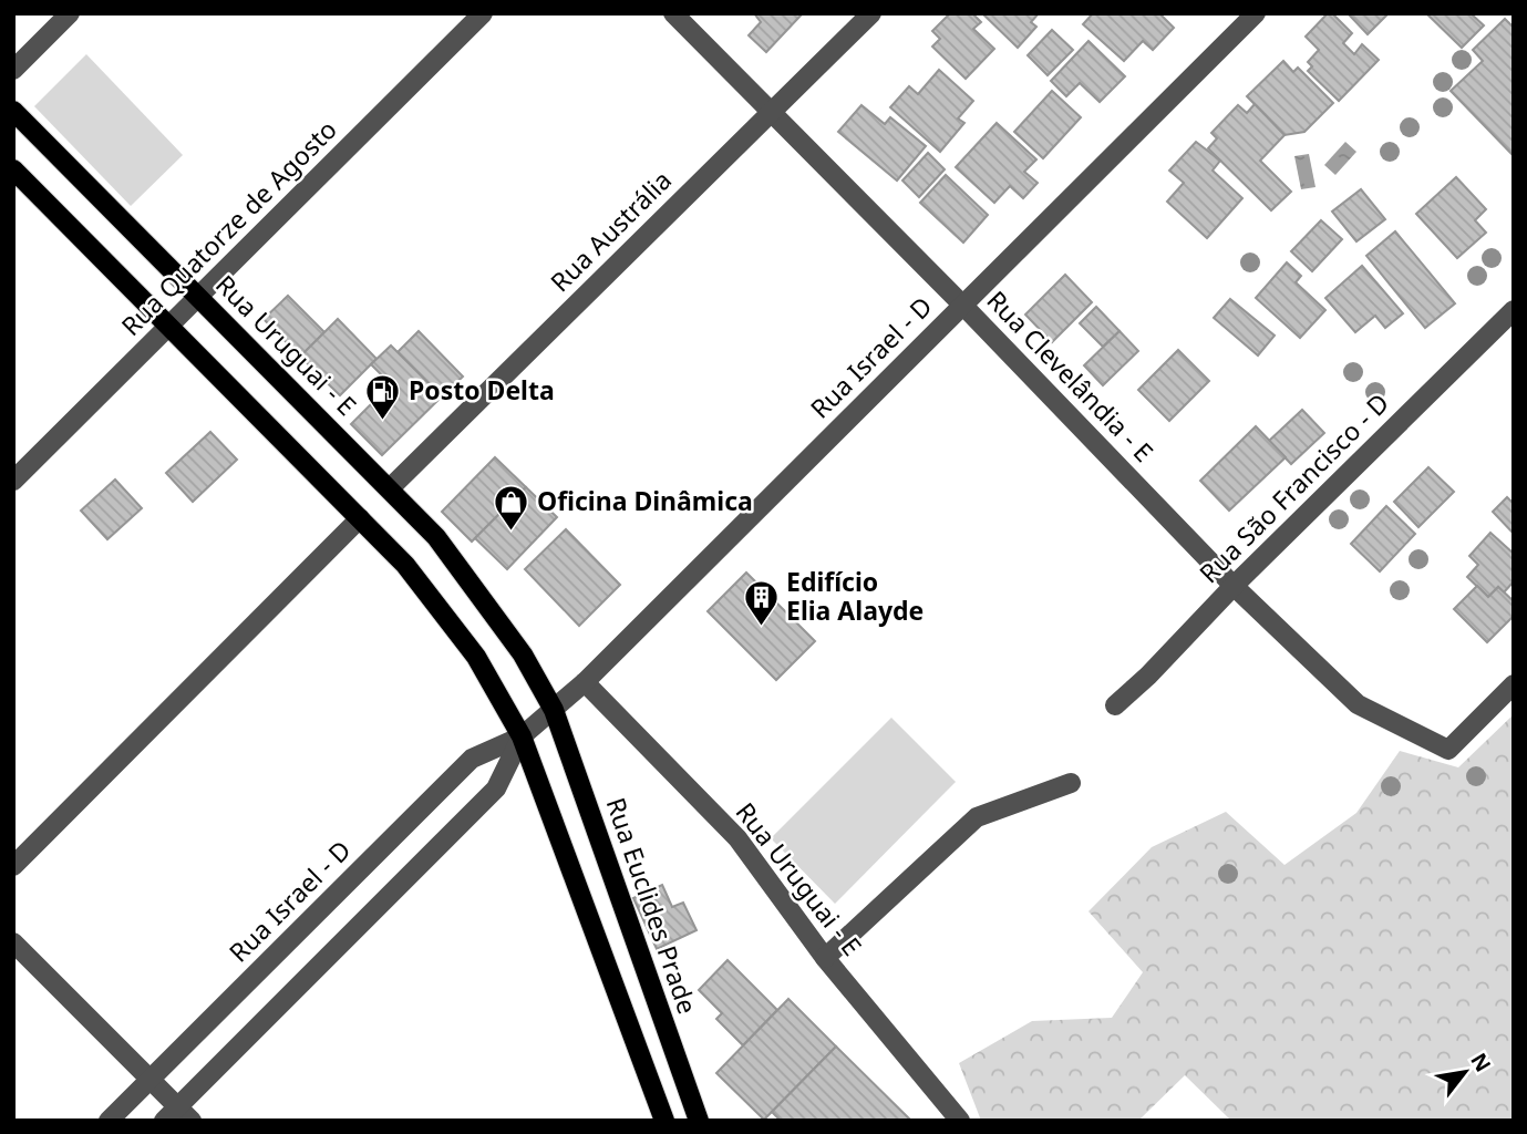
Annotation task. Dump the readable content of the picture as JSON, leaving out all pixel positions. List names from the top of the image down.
{
  "streets": {
    "main road": ["Rua Uruguai - E", "Rua Euclides Prade"],
    "street": [
      "Rua Quatorze de Agosto",
      "Rua Austrália",
      "Rua Israel - D",
      "Rua Clevelândia - E",
      "Rua São Francisco - D"
    ]
  },
  "crossings": [
    ["Rua Quatorze de Agosto", "Rua Uruguai - E"],
    ["Rua Austrália", "Rua Uruguai - E"],
    ["Rua Austrália", "Rua Clevelândia - E"],
    ["Rua Uruguai - E", "Rua Israel - D"],
    ["Rua Uruguai - E", "Rua Euclides Prade"],
    ["Rua Israel - D", "Rua Clevelândia - E"],
    ["Rua Israel - D", "Rua Euclides Prade"],
    ["Rua Clevelândia - E", "Rua São Francisco - D"]
  ],
  "places": {
    "fuel station": ["Posto Delta"],
    "shop": ["Oficina Dinâmica"],
    "building": ["Edifício Elia Alayde"]
  },
  "north": "top right"
}
